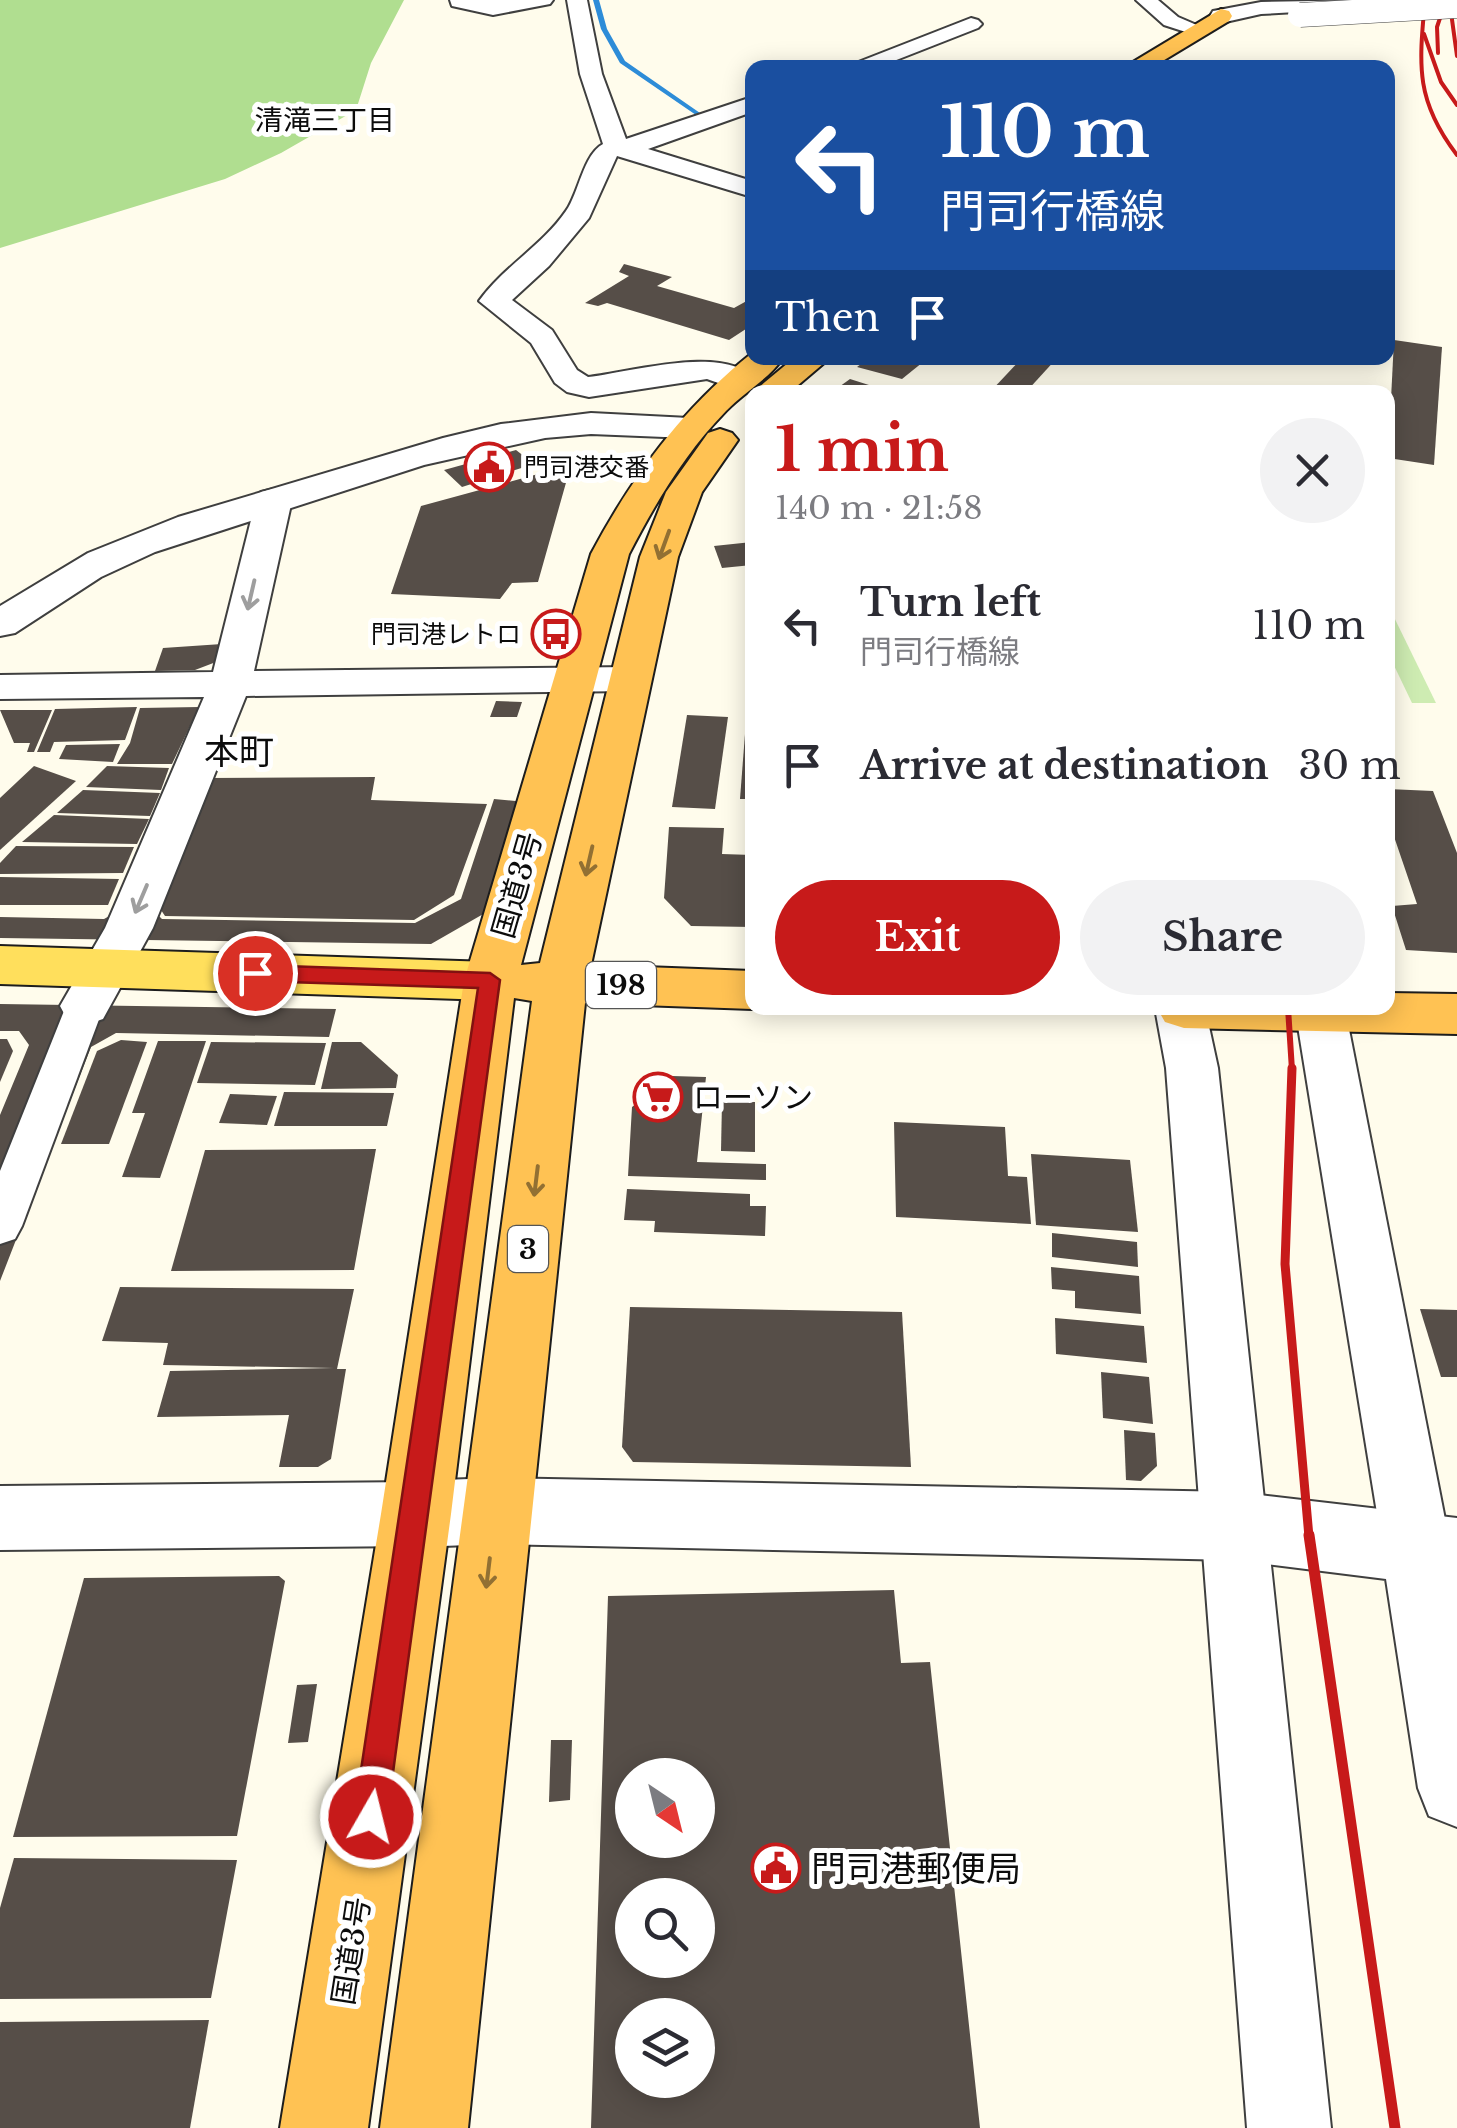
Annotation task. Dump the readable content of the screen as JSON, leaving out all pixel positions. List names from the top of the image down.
{
  "streets": {
    "highway": ["国道3号", "198", "3"]
  },
  "crossings": [
    ["国道3号", "198"]
  ],
  "districts": ["清滝三丁目", "本町"],
  "places": {
    "public building": ["門司港交番", "門司港郵便局"],
    "bus stop": ["門司港レトロ"],
    "supermarket": ["ローソン"]
  },
  "north": "bottom right",
  "page": {
    "turn": ["110 m", "門司行橋線"],
    "then": "Then",
    "heading": ["1 min", "140 m · 21:58"],
    "list": [
      {
        "name": "Turn left",
        "note": "門司行橋線",
        "value": "110 m"
      },
      {
        "name": "Arrive at destination",
        "value": "30 m"
      }
    ],
    "buttons": ["Exit", "Share"]
  }
}
